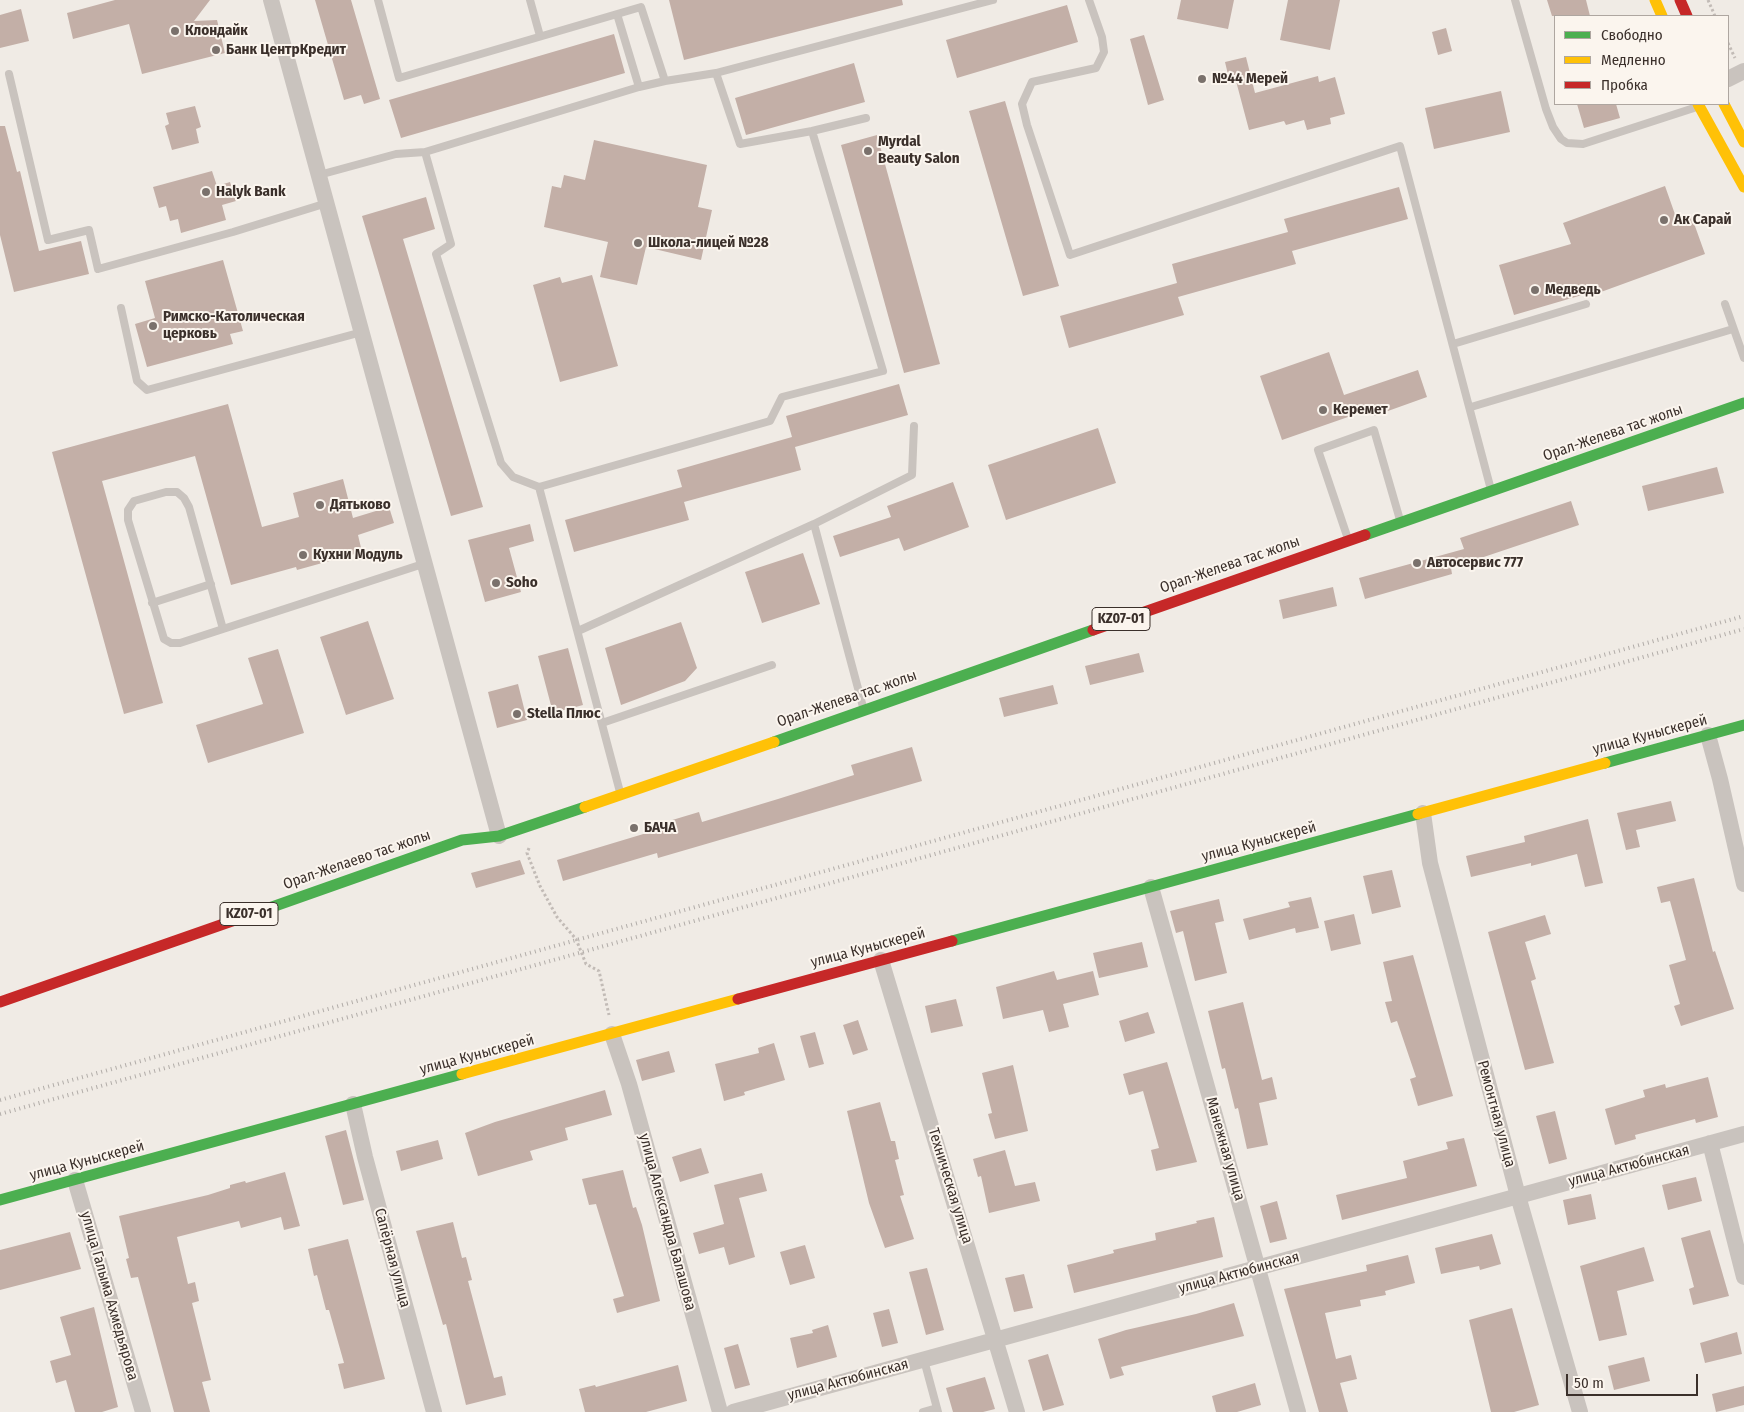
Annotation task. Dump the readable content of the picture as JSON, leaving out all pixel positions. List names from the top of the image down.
{
  "streets": {
    "main road": [
      "Орал-Желева тас жолы",
      "KZ07-01",
      "улица Куныскерей",
      "Орал-Желаево тас жолы"
    ],
    "street": [
      "Ремонтная улица",
      "Манежная улица",
      "улица Актюбинская",
      "Техническая улица",
      "улица Александра Балашова",
      "Сапёрная улица",
      "улица Галыма Ахмедьярова"
    ]
  },
  "crossings": [
    ["Орал-Желева тас жолы", "Орал-Желаево тас жолы"],
    ["улица Куныскерей", "Ремонтная улица"],
    ["улица Куныскерей", "Манежная улица"],
    ["улица Куныскерей", "Техническая улица"],
    ["улица Куныскерей", "улица Александра Балашова"],
    ["улица Куныскерей", "Сапёрная улица"],
    ["улица Куныскерей", "улица Галыма Ахмедьярова"],
    ["Ремонтная улица", "улица Актюбинская"],
    ["Манежная улица", "улица Актюбинская"],
    ["улица Актюбинская", "Техническая улица"]
  ],
  "places": [
    "Клондайк",
    "Банк ЦентрКредит",
    "№44 Мерей",
    "Myrdal Beauty Salon",
    "Halyk Bank",
    "Ак Сарай",
    "Школа-лицей №28",
    "Медведь",
    "Римско-Католическая церковь",
    "Керемет",
    "Дятьково",
    "Кухни Модуль",
    "Автосервис 777",
    "Soho",
    "Stella Плюс",
    "БАЧА"
  ],
  "legend": ["Свободно", "Медленно", "Пробка"],
  "scale_bar": "50 m"
}
